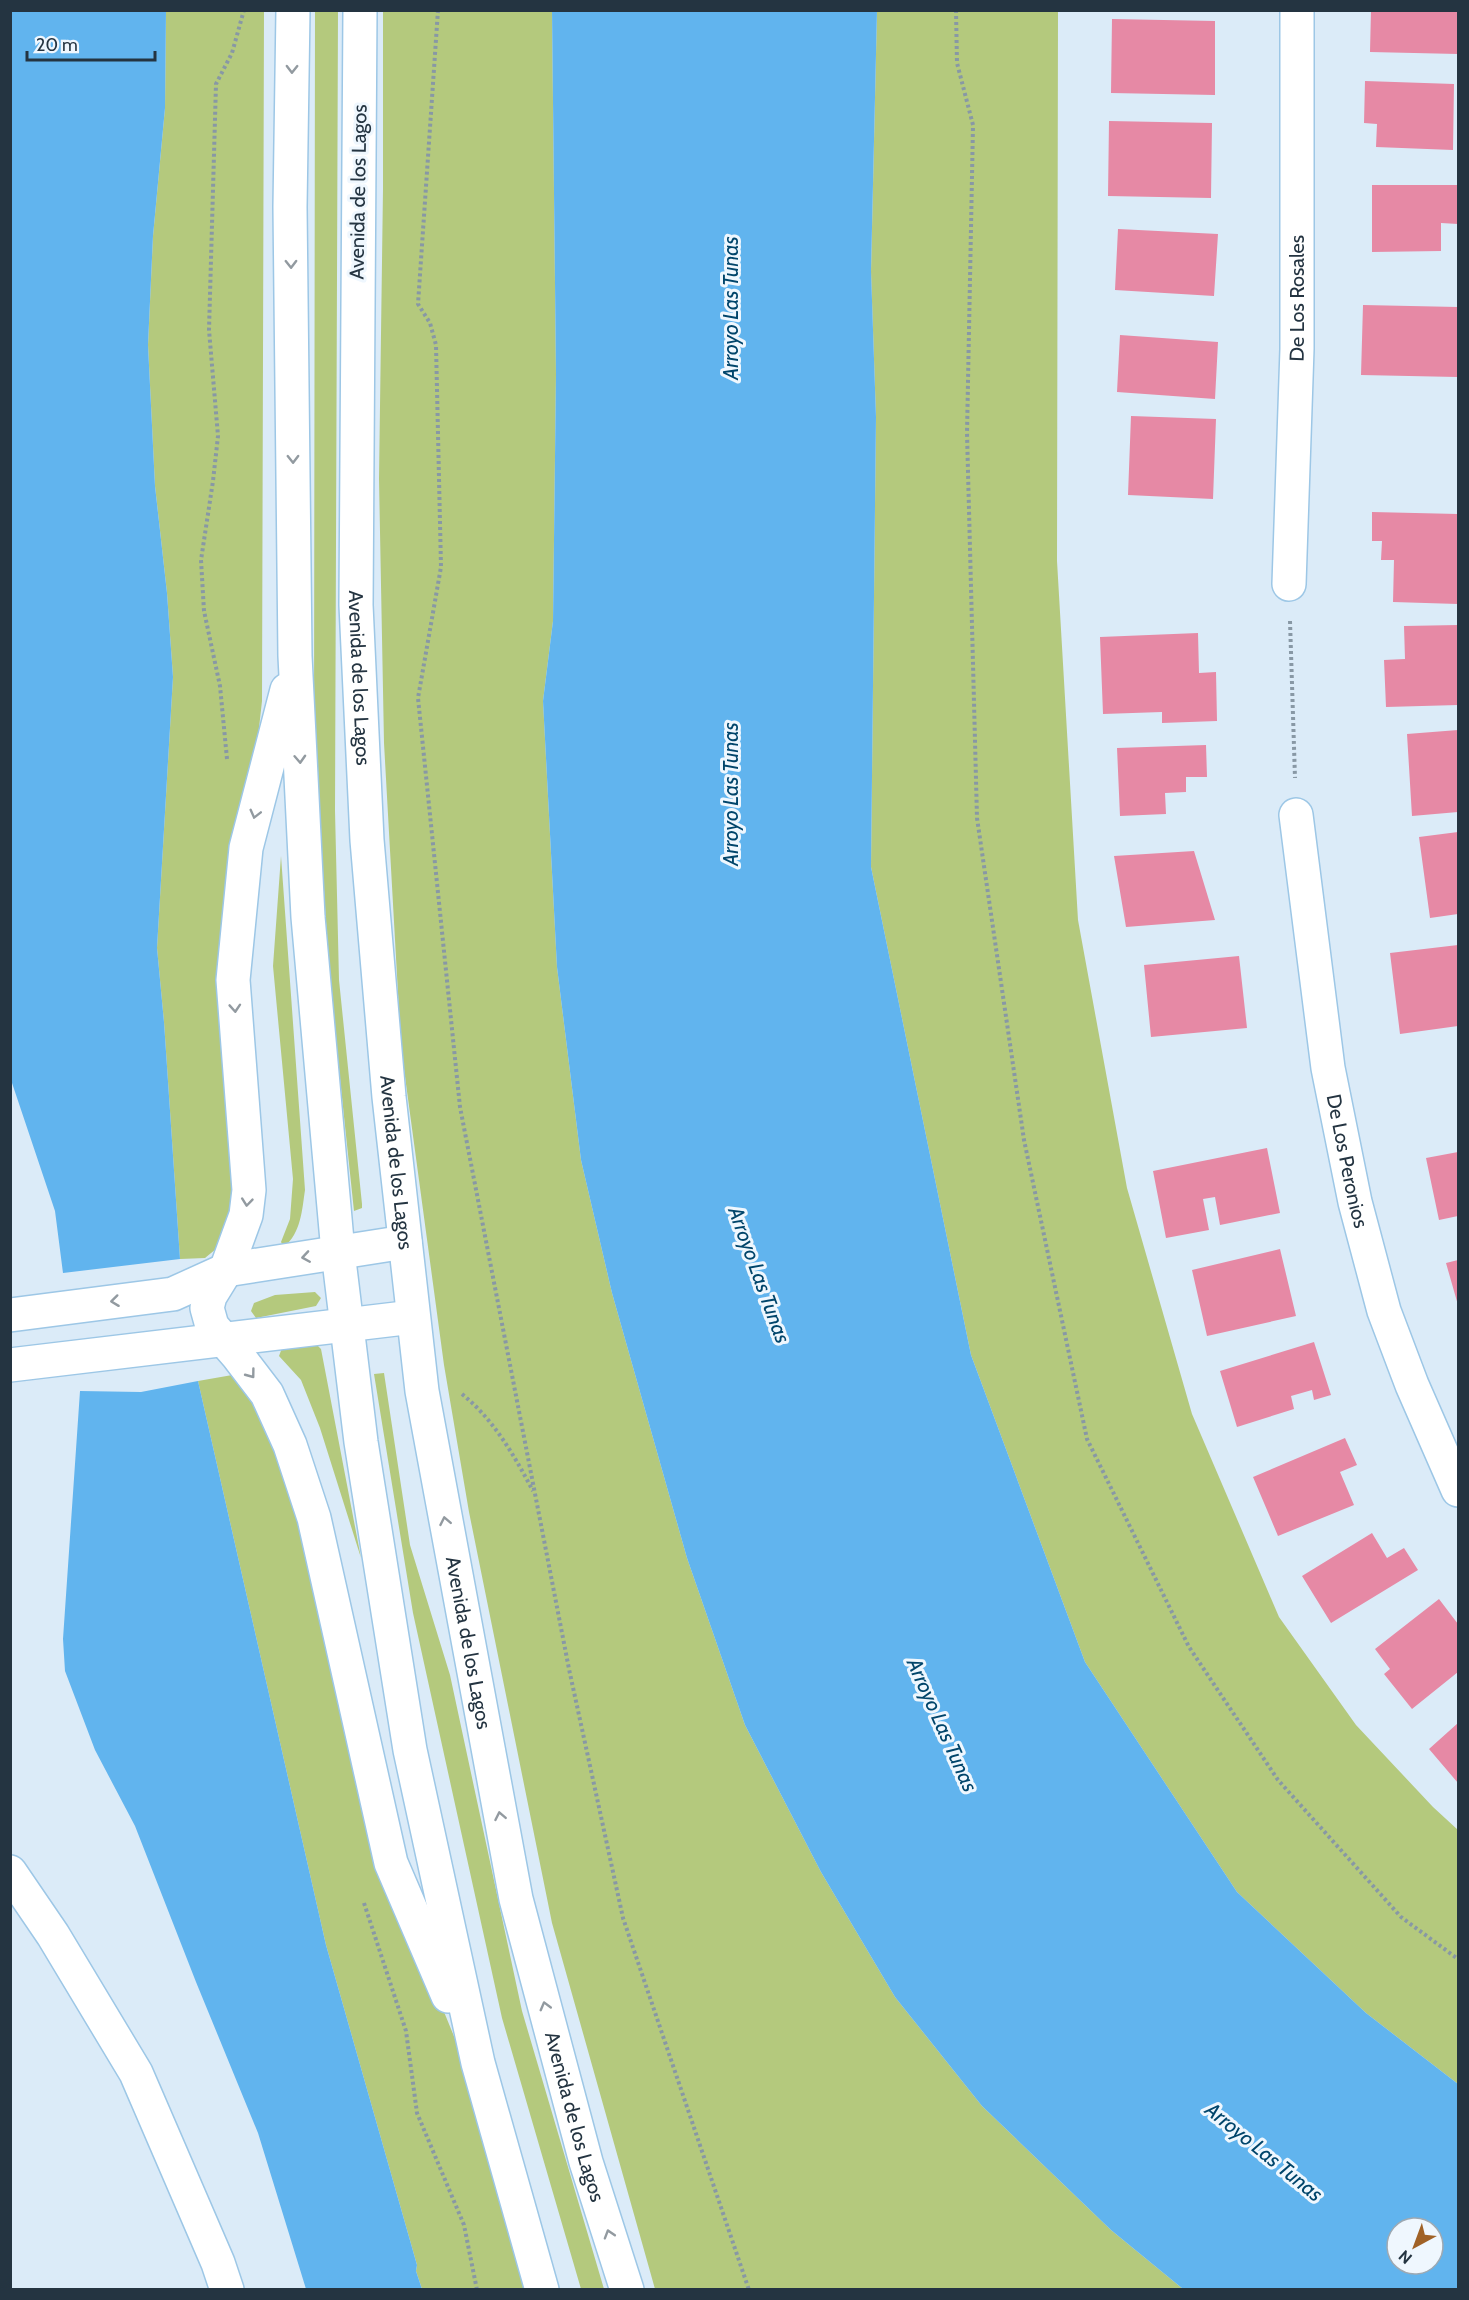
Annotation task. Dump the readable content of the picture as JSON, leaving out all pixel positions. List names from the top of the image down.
{
  "streets": {
    "street": ["Avenida de los Lagos", "De Los Rosales", "De Los Peronios"]
  },
  "water": ["Arroyo Las Tunas"],
  "scale_bar": "20 m",
  "north": "bottom left"
}
